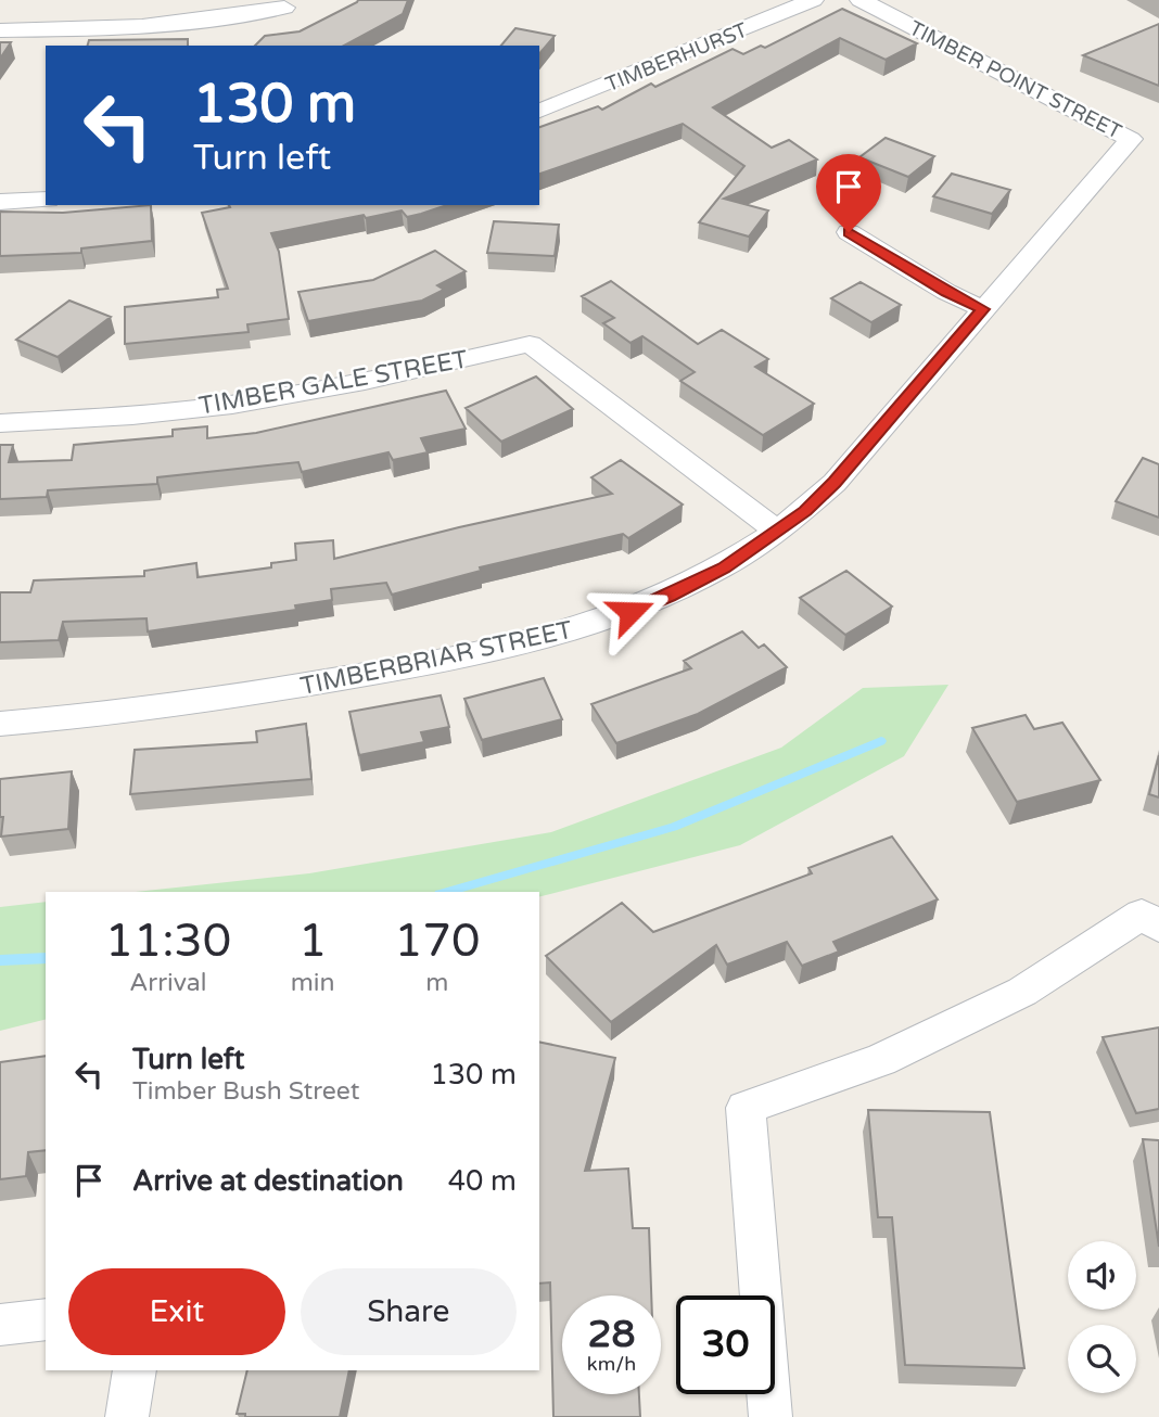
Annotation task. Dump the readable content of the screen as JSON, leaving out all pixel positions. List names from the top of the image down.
{
  "streets": {
    "street": [
      "TIMBERHURST",
      "TIMBER POINT STREET",
      "TIMBER GALE STREET",
      "TIMBERBRIAR STREET"
    ]
  },
  "crossings": [
    ["TIMBER POINT STREET", "TIMBERBRIAR STREET"],
    ["TIMBER GALE STREET", "TIMBERBRIAR STREET"]
  ],
  "page": {
    "turn": ["130 m", "Turn left"],
    "eta": [
      "11:30",
      "Arrival",
      "1",
      "min",
      "170",
      "m"
    ],
    "list": [
      {
        "name": "Turn left",
        "note": "Timber Bush Street",
        "value": "130 m"
      },
      {
        "name": "Arrive at destination",
        "value": "40 m"
      }
    ],
    "buttons": ["Exit", "Share"],
    "speed": "28 km/h",
    "limit": "30"
  }
}
